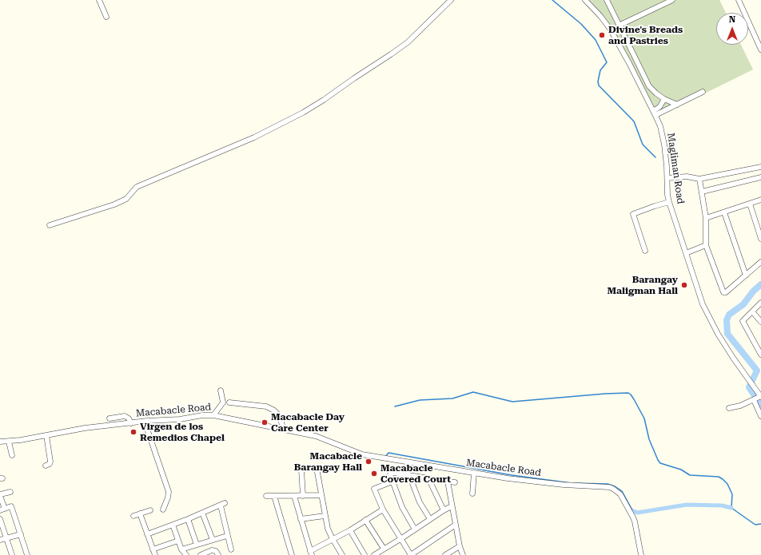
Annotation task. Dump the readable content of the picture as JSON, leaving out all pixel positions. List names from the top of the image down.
{
  "streets": {
    "street": ["Magliman Road", "Macabacle Road"]
  },
  "places": [
    "Divine's Breads and Pastries",
    "Barangay Maligman Hall",
    "Macabacle Day Care Center",
    "Virgen de los Remedios Chapel",
    "Macabacle Barangay Hall",
    "Macabacle Covered Court"
  ],
  "north": "top"
}
